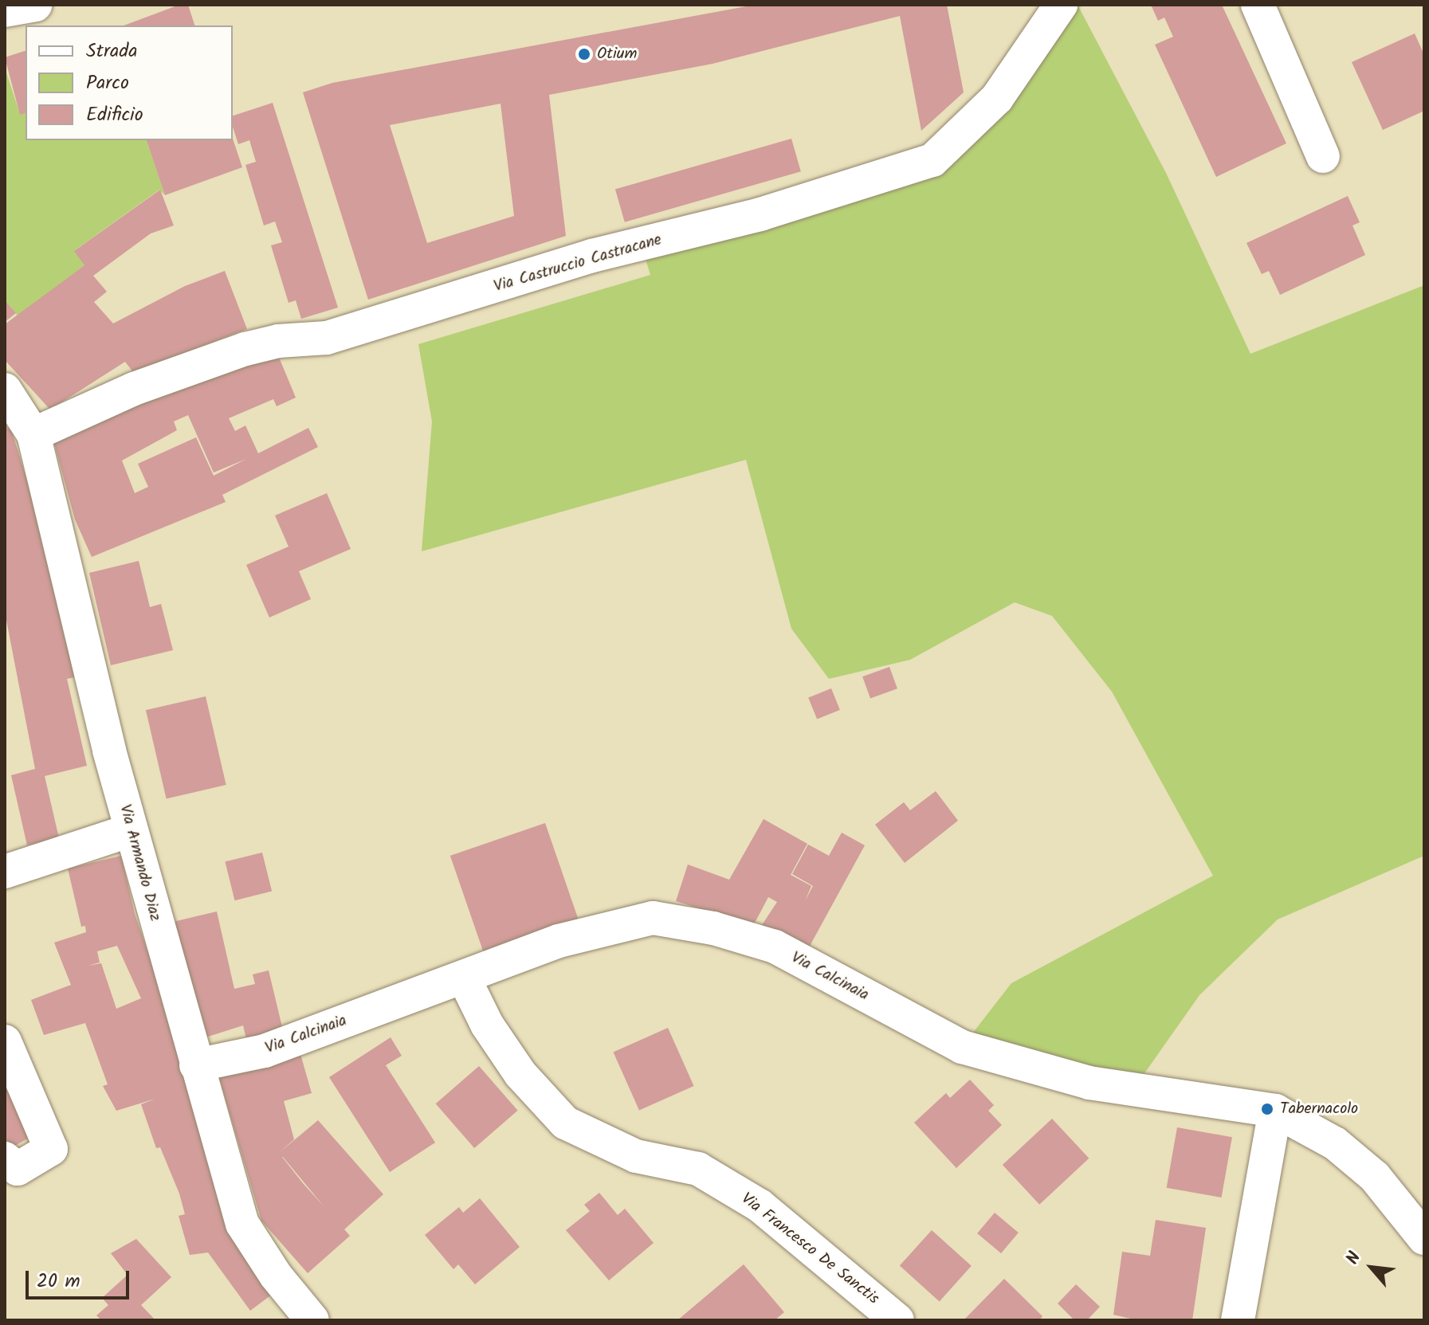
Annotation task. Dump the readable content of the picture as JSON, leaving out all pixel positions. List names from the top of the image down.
{
  "streets": {
    "street": [
      "Via Castruccio Castracane",
      "Via Armando Diaz",
      "Via Calcinaia",
      "Via Francesco De Sanctis"
    ]
  },
  "crossings": [
    ["Via Castruccio Castracane", "Via Armando Diaz"],
    ["Via Armando Diaz", "Via Calcinaia"],
    ["Via Calcinaia", "Via Francesco De Sanctis"]
  ],
  "places": ["Otium", "Tabernacolo"],
  "legend": ["Strada", "Parco", "Edificio"],
  "scale_bar": "20 m",
  "north": "top left"
}
